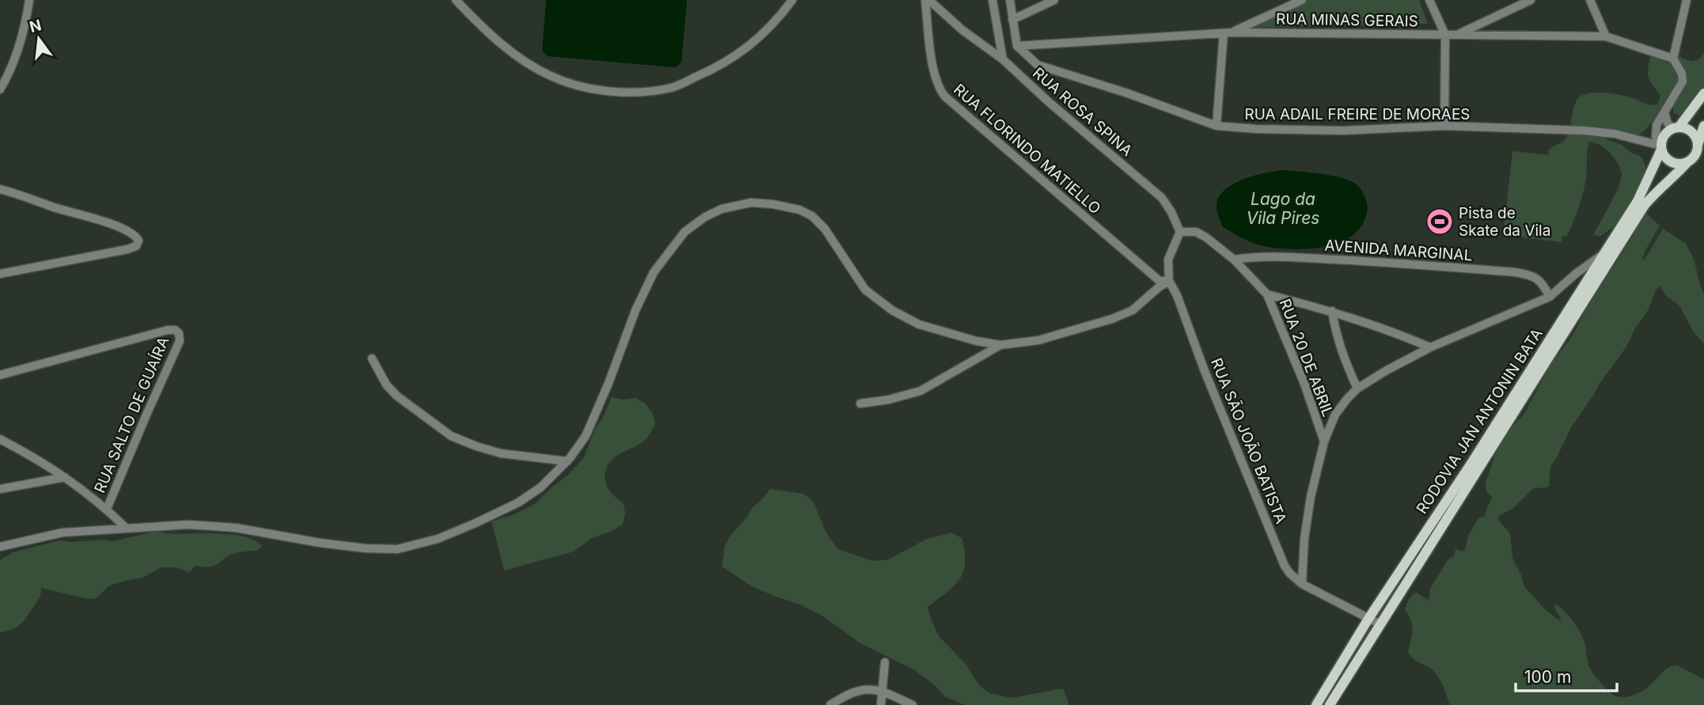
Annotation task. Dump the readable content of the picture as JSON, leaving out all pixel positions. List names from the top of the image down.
{
  "streets": {
    "main road": ["RODOVIA JAN ANTONIN BATA"],
    "street": [
      "RUA MINAS GERAIS",
      "RUA ROSA SPINA",
      "RUA ADAIL FREIRE DE MORAES",
      "RUA FLORINDO MATIELLO",
      "AVENIDA MARGINAL",
      "RUA 20 DE ABRIL",
      "RUA SALTO DE GUAÍRA",
      "RUA SÃO JOÃO BATISTA"
    ]
  },
  "crossings": [
    ["RUA MINAS GERAIS", "RUA ADAIL FREIRE DE MORAES"],
    ["RUA ROSA SPINA", "RUA 20 DE ABRIL"],
    ["RUA ROSA SPINA", "RUA SÃO JOÃO BATISTA"],
    ["RUA ADAIL FREIRE DE MORAES", "RODOVIA JAN ANTONIN BATA"],
    ["RUA FLORINDO MATIELLO", "RUA SÃO JOÃO BATISTA"],
    ["AVENIDA MARGINAL", "RUA 20 DE ABRIL"],
    ["RUA 20 DE ABRIL", "RUA SÃO JOÃO BATISTA"],
    ["RODOVIA JAN ANTONIN BATA", "RUA SÃO JOÃO BATISTA"]
  ],
  "water": ["Lago da Vila Pires"],
  "places": {
    "sports": ["Pista de Skate da Vila"]
  },
  "scale_bar": "100 m",
  "north": "top"
}
